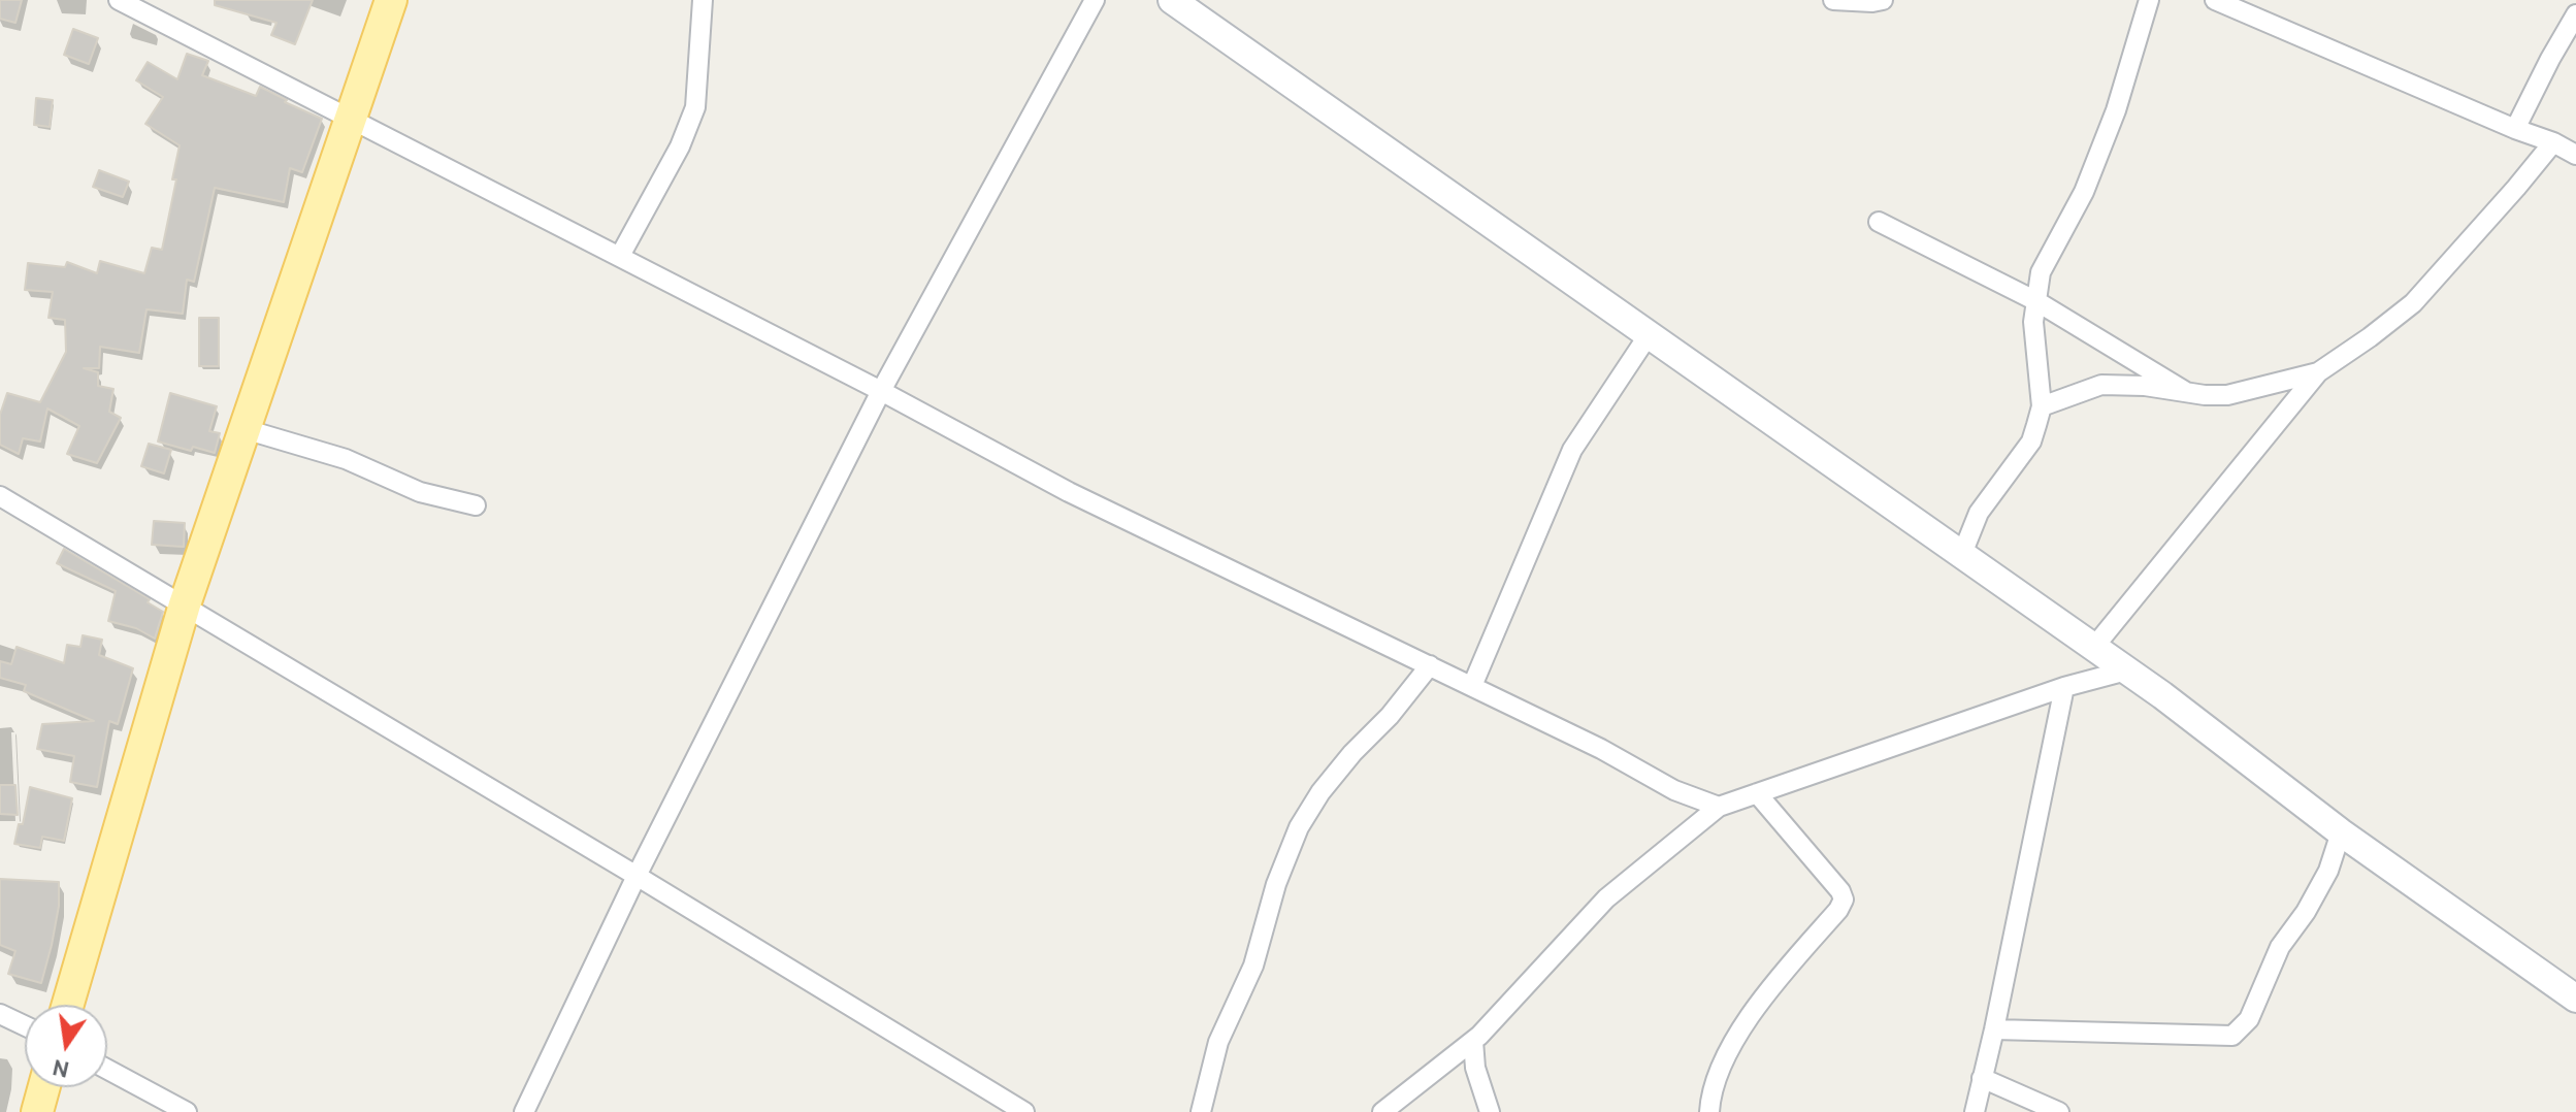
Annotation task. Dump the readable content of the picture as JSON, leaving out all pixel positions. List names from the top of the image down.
{
  "north": "bottom"
}
